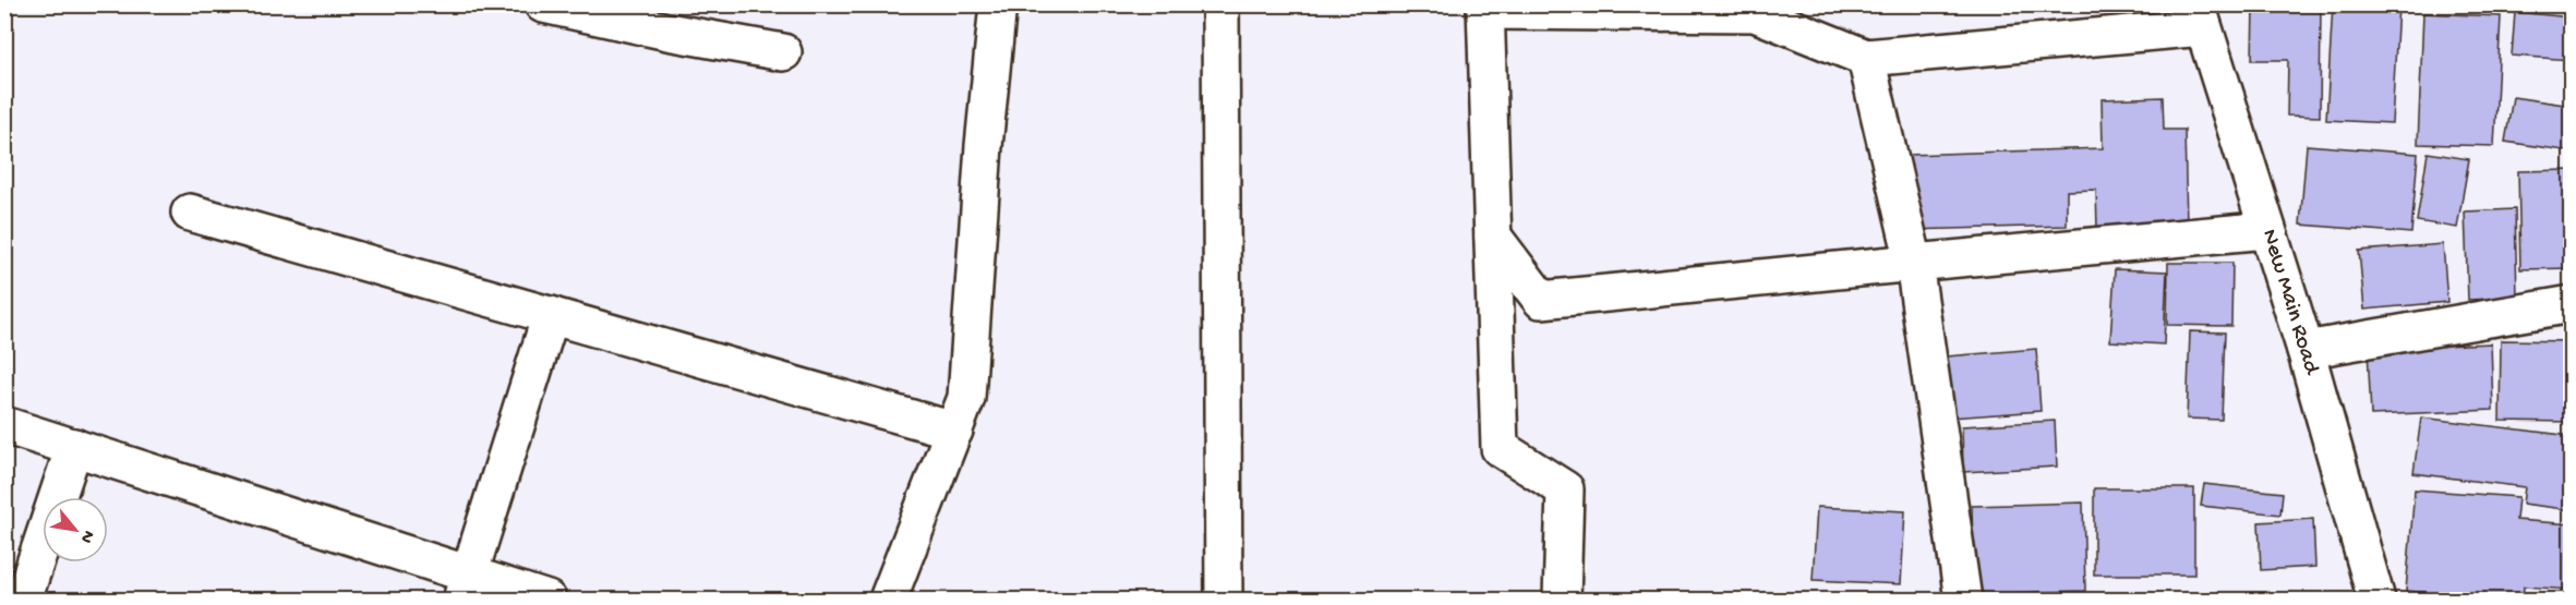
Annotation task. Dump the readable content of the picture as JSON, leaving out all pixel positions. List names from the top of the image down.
{
  "streets": {
    "street": ["New Main Road"]
  },
  "north": "bottom right"
}
